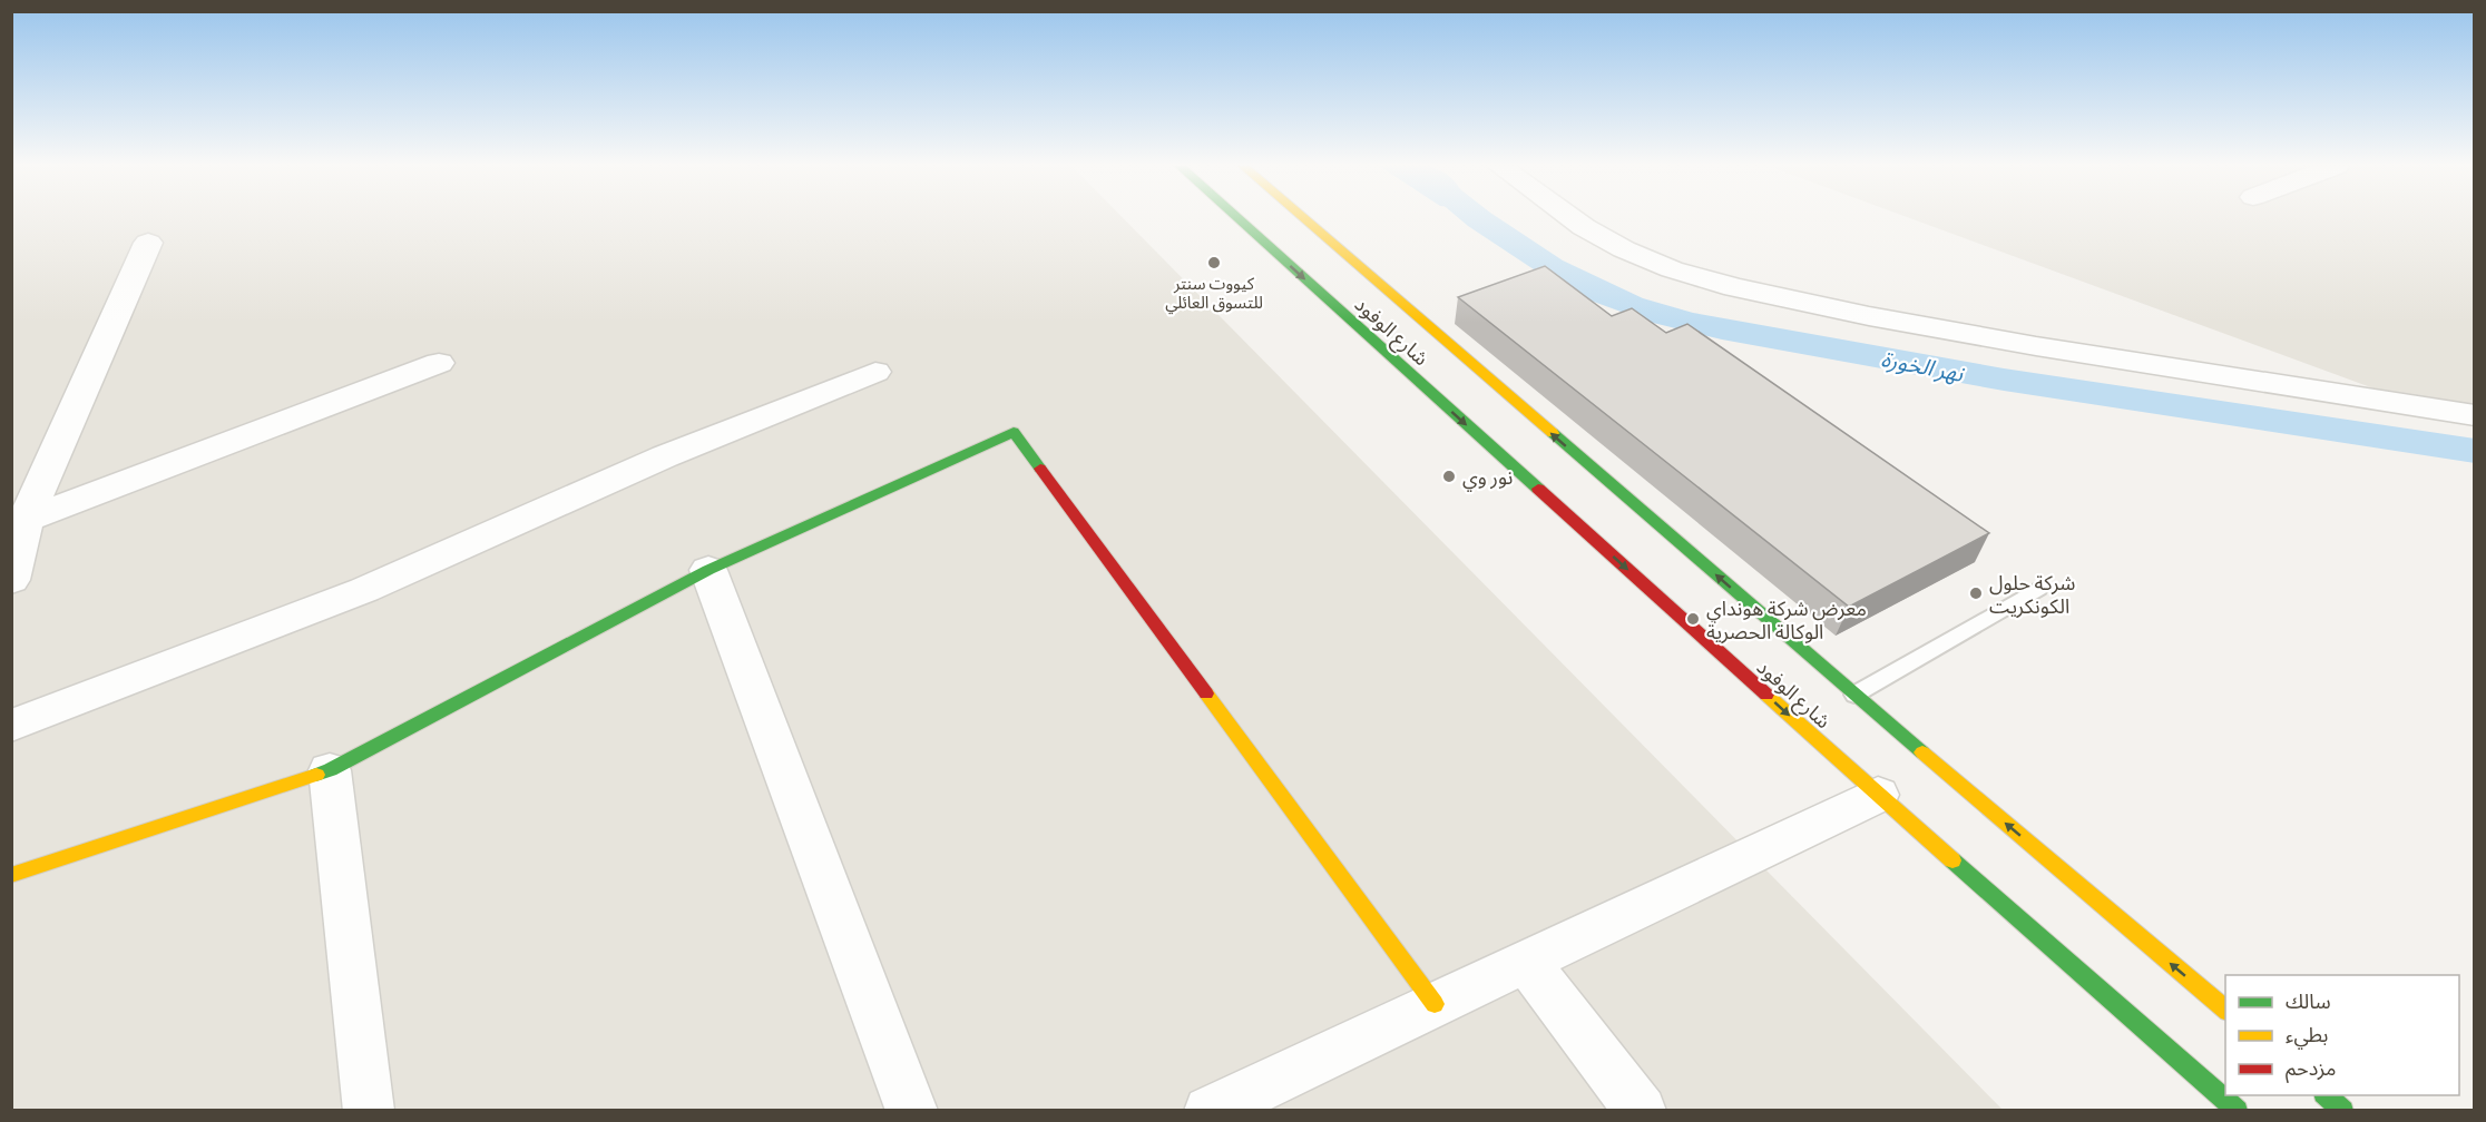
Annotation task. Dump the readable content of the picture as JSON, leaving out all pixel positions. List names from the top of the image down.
{
  "streets": {
    "main road": ["شارع الوفود"]
  },
  "water": ["نهر الخورة"],
  "places": [
    "كيووت سنتر للتسوق العائلي",
    "نور وي",
    "شركة حلول الكونكريت",
    "معرض شركة هونداي الوكالة الحصرية"
  ],
  "legend": ["سالك", "بطيء", "مزدحم"]
}
